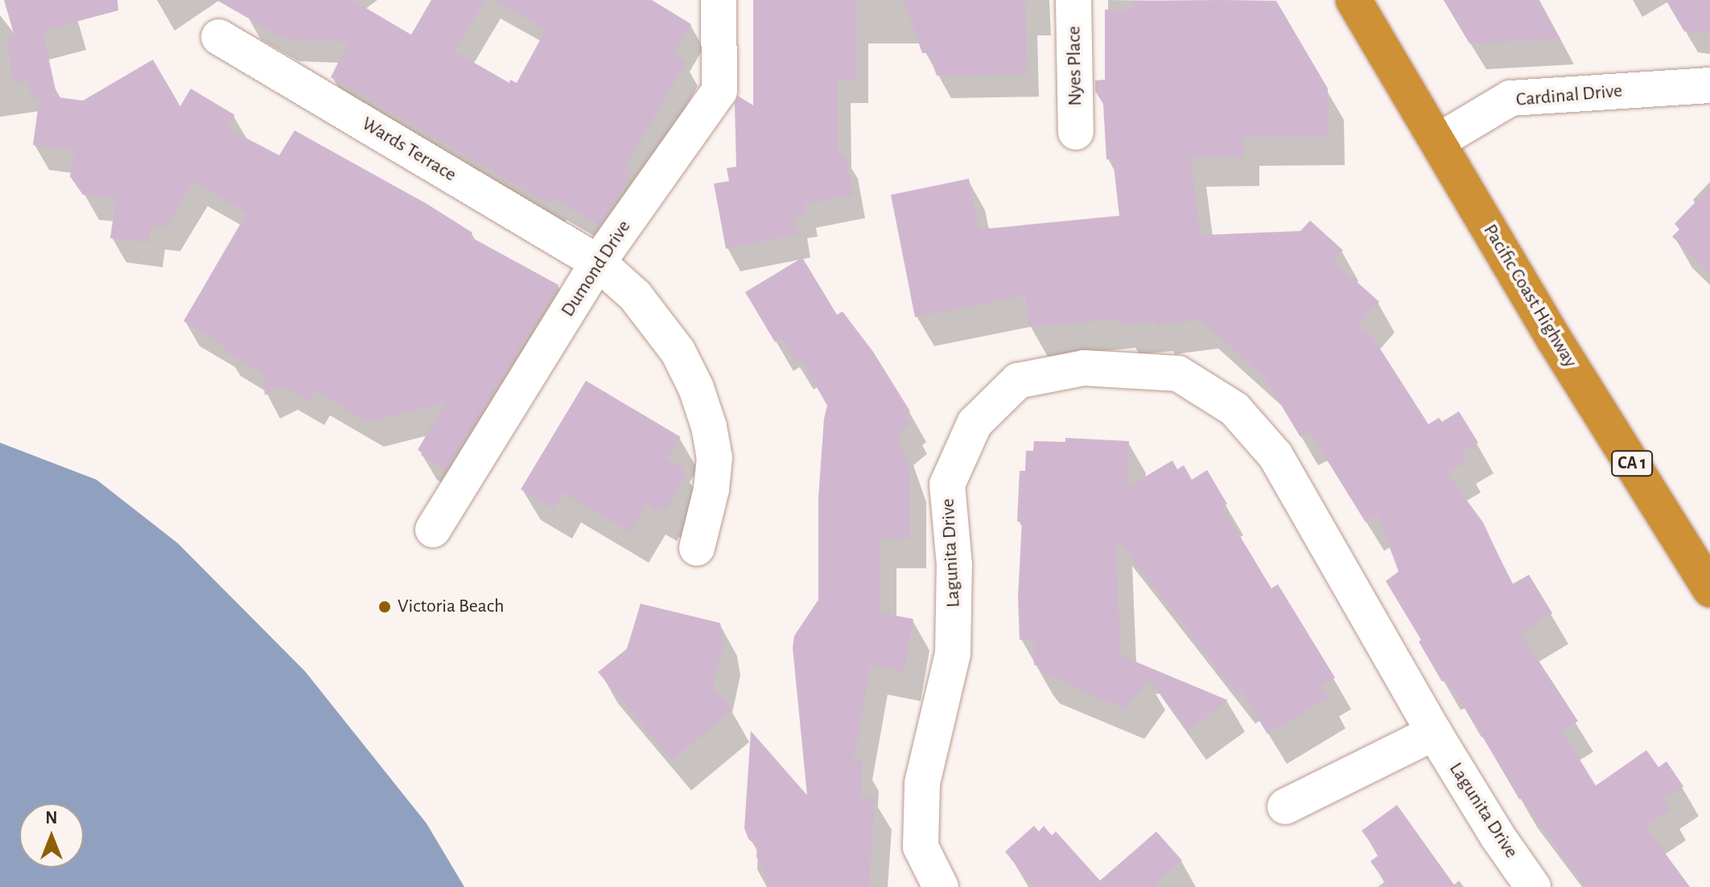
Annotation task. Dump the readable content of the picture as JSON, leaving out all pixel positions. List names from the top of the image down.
{
  "streets": {
    "highway": ["Pacific Coast Highway", "CA 1"],
    "street": [
      "Nyes Place",
      "Cardinal Drive",
      "Wards Terrace",
      "Dumond Drive",
      "Lagunita Drive"
    ]
  },
  "crossings": [
    ["Cardinal Drive", "Pacific Coast Highway"],
    ["Wards Terrace", "Dumond Drive"]
  ],
  "places": ["Victoria Beach"],
  "north": "top"
}
